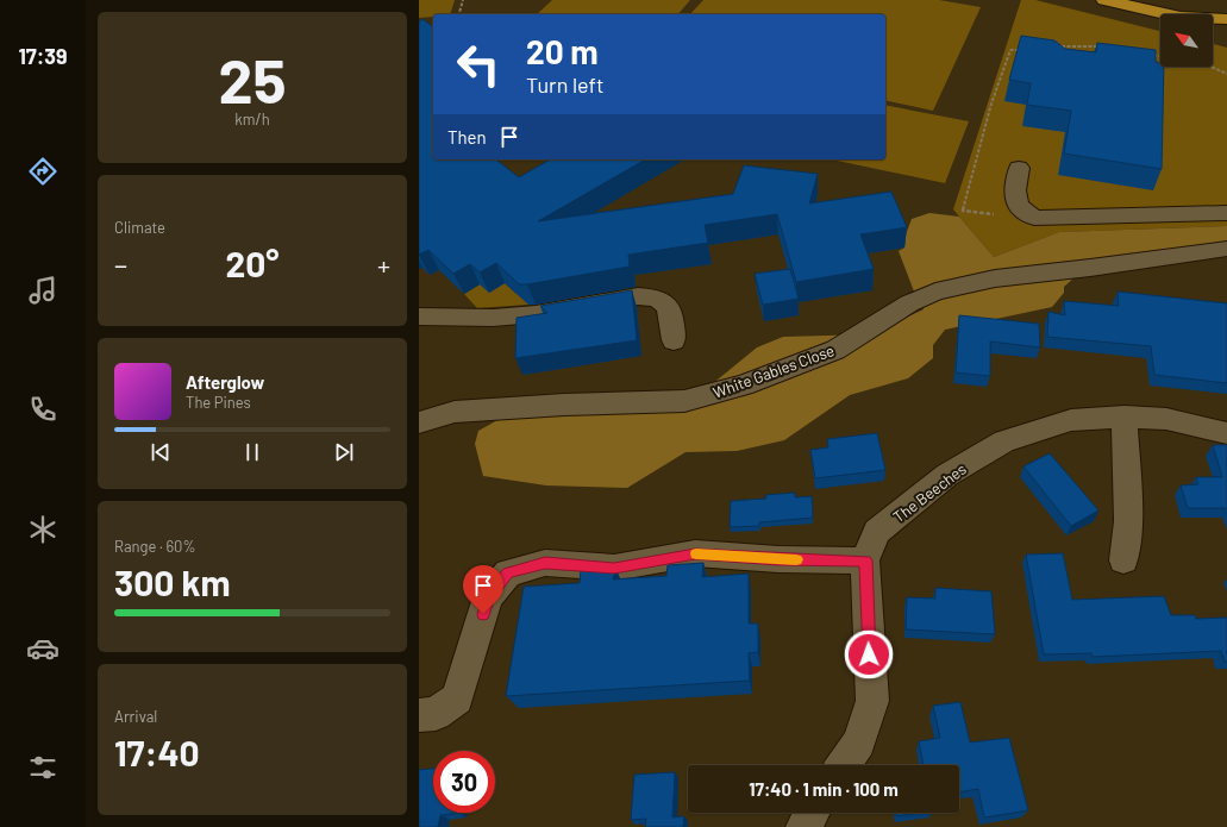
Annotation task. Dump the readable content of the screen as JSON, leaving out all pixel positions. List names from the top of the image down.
{
  "streets": {
    "street": ["White Gables Close", "The Beeches"]
  },
  "north": "top left",
  "page": {
    "tabs": "17:39",
    "tile": [
      ["25", "km/h"],
      "Climate",
      ["Range · 60%", "300 km"],
      ["Arrival", "17:40"]
    ],
    "turn": ["20 m", "Turn left"],
    "then": "Then",
    "heat": ["−", "20°", "+"],
    "song": ["Afterglow", "The Pines"],
    "limit": "30",
    "trip": "17:40 · 1 min · 100 m"
  }
}
